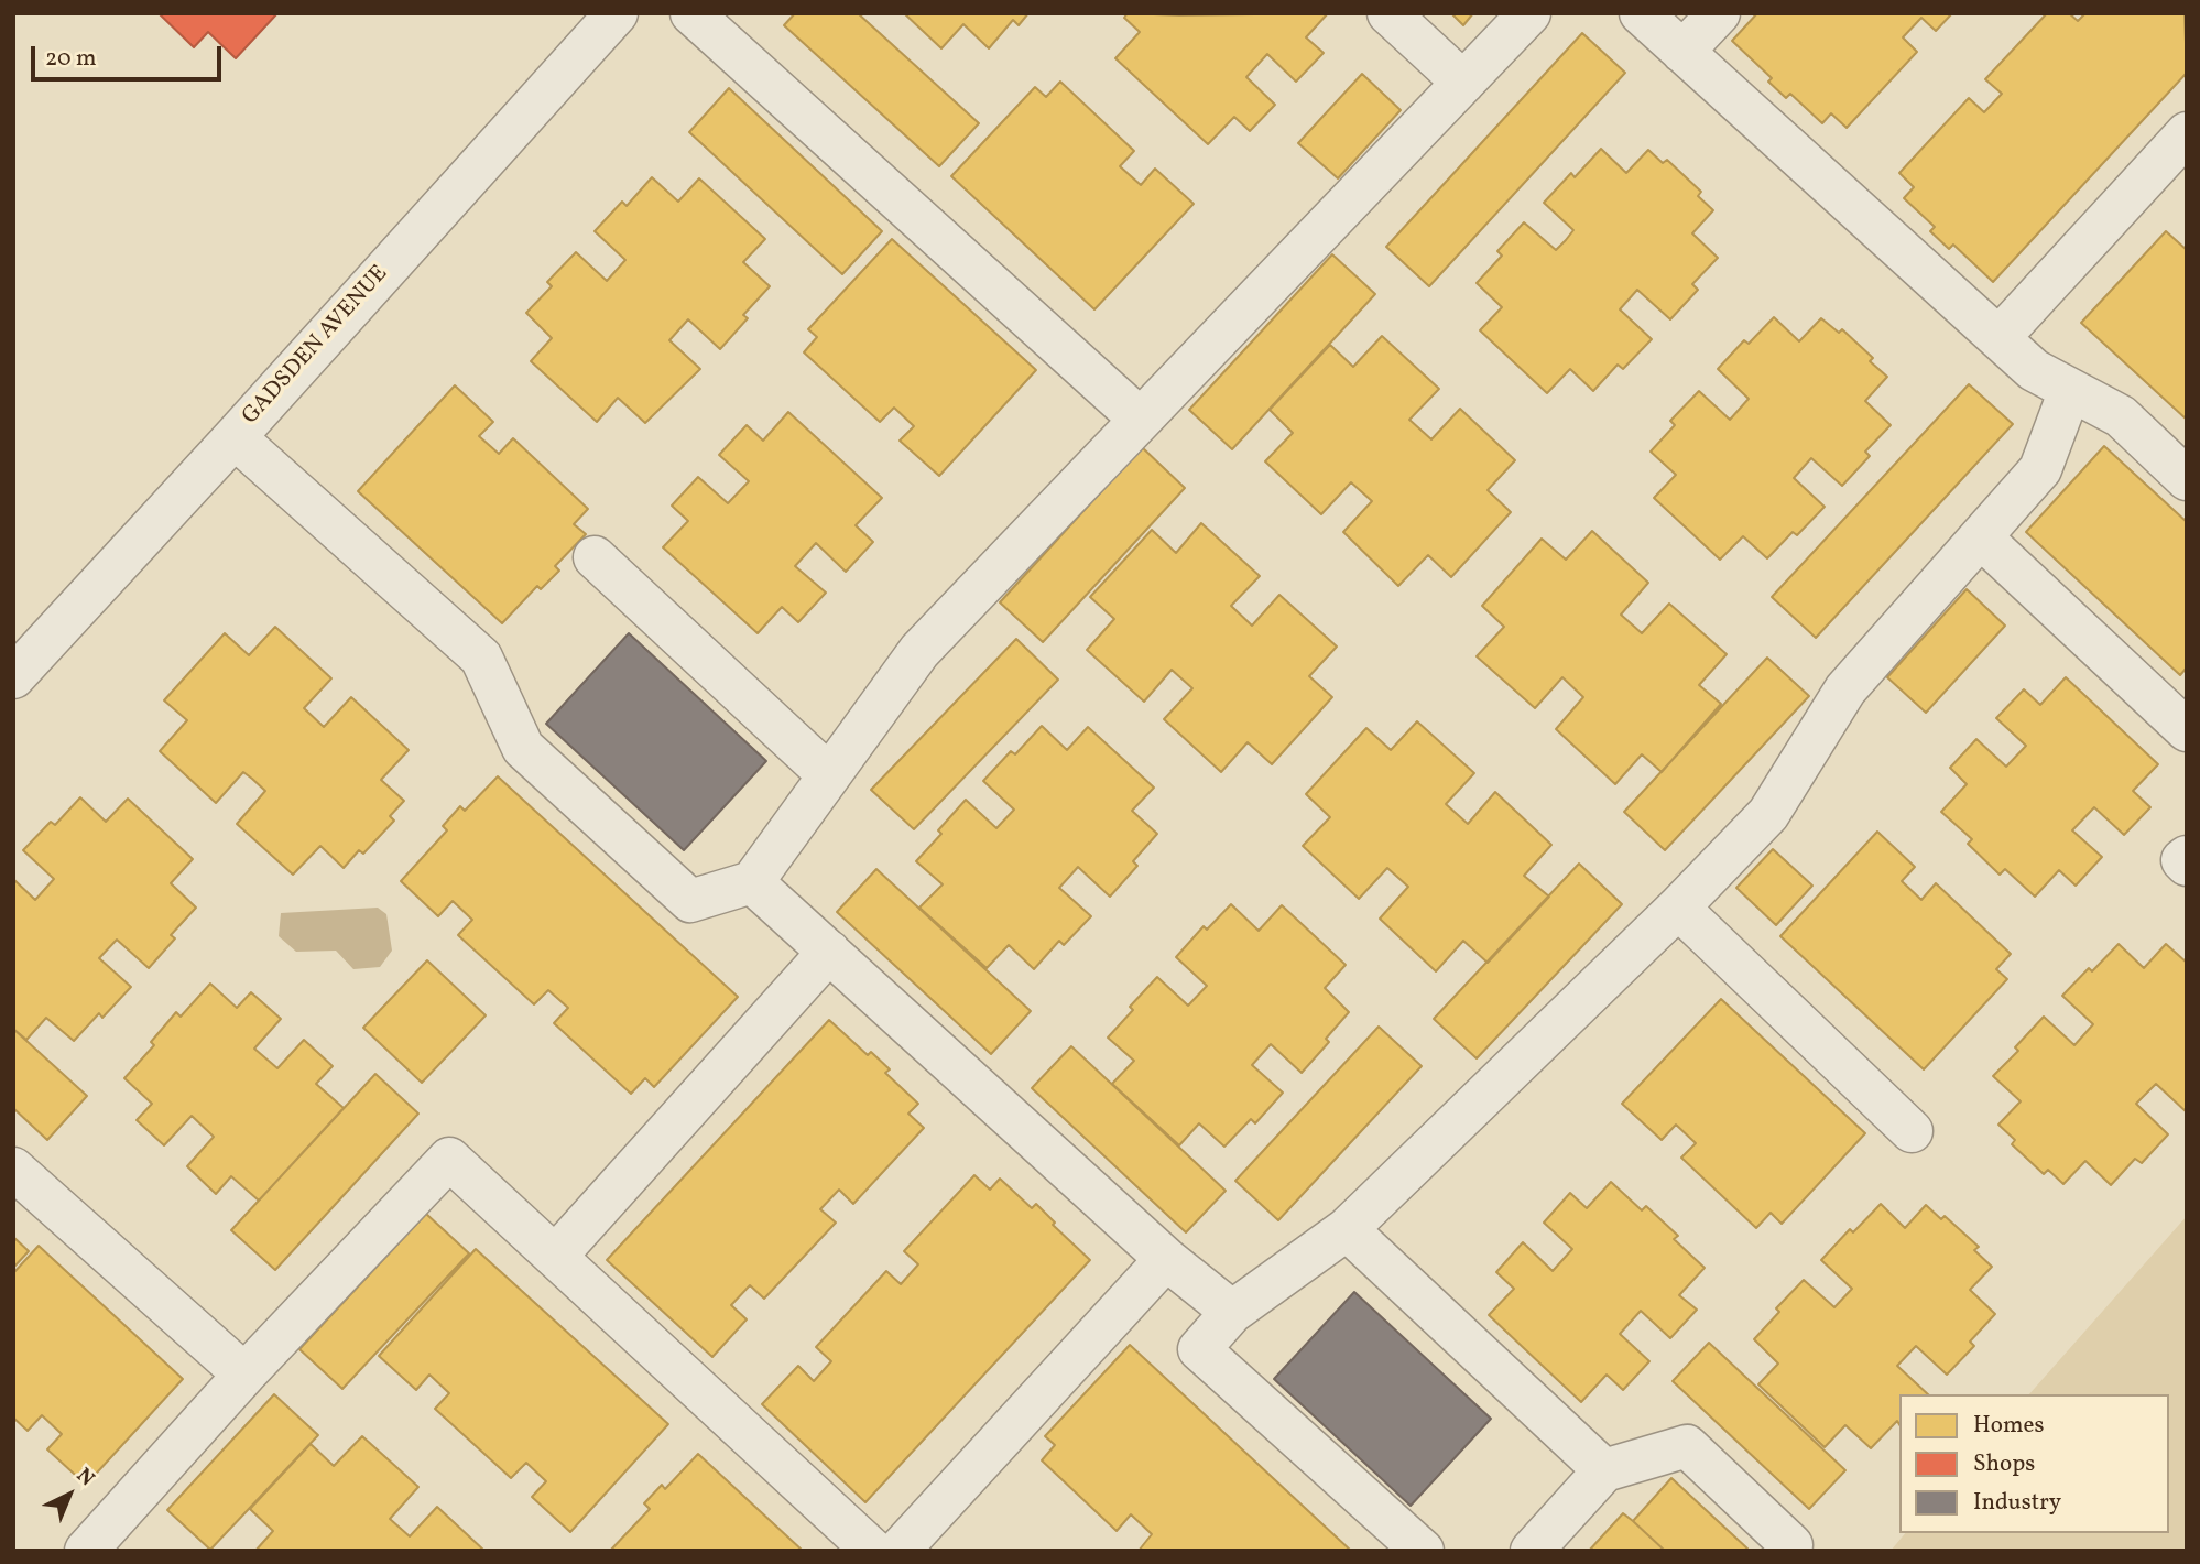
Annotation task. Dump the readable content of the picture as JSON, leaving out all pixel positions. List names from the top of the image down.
{
  "streets": {
    "street": ["GADSDEN AVENUE"]
  },
  "legend": ["Homes", "Shops", "Industry"],
  "scale_bar": "20 m",
  "north": "top right"
}
